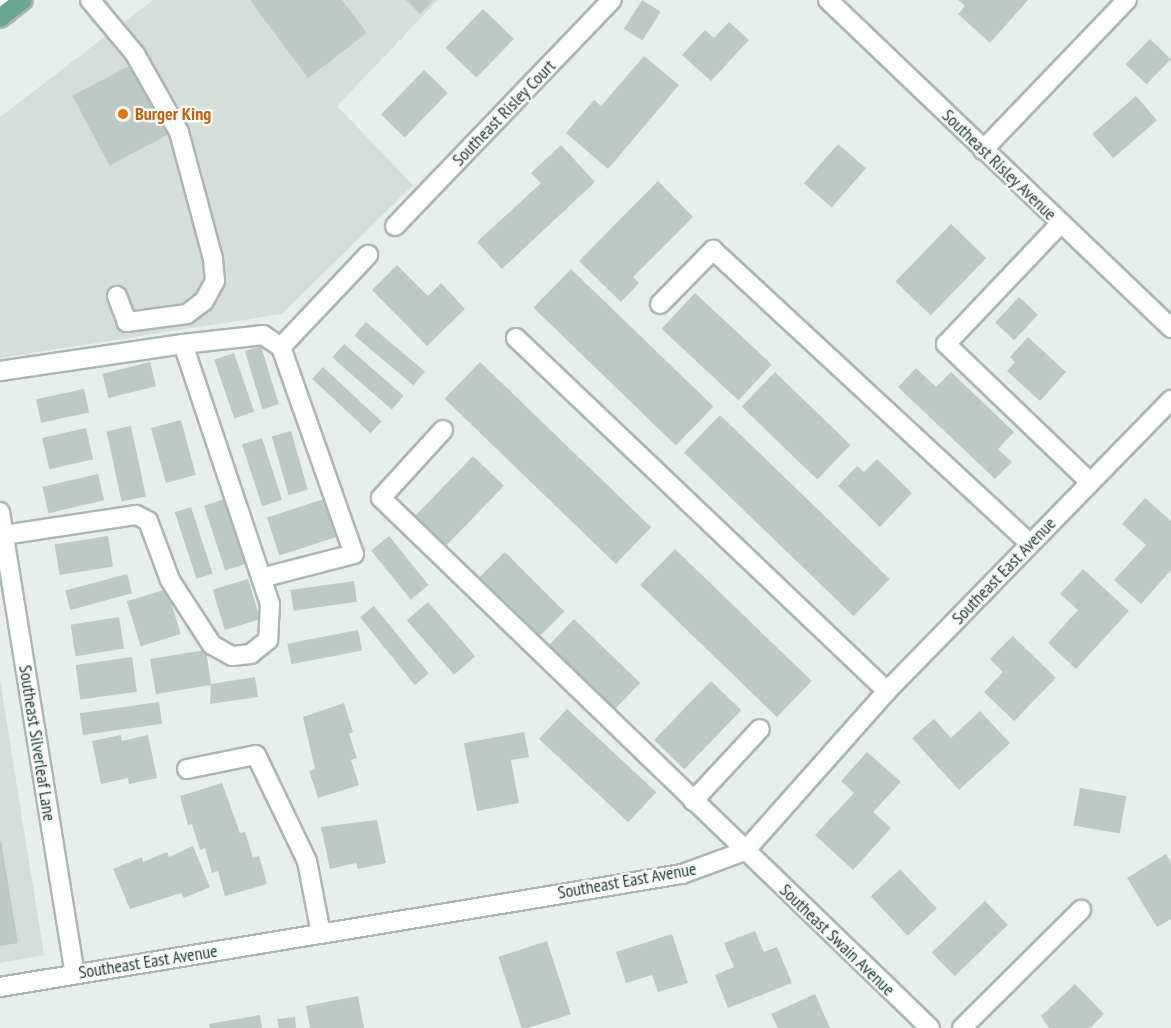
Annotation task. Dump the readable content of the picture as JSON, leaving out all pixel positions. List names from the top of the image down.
{
  "streets": {
    "street": [
      "Southeast Risley Court",
      "Southeast Risley Avenue",
      "Southeast East Avenue",
      "Southeast Silverleaf Lane",
      "Southeast Swain Avenue"
    ]
  },
  "crossings": [
    ["Southeast East Avenue", "Southeast Silverleaf Lane"],
    ["Southeast East Avenue", "Southeast Swain Avenue"]
  ],
  "places": ["Burger King"]
}
